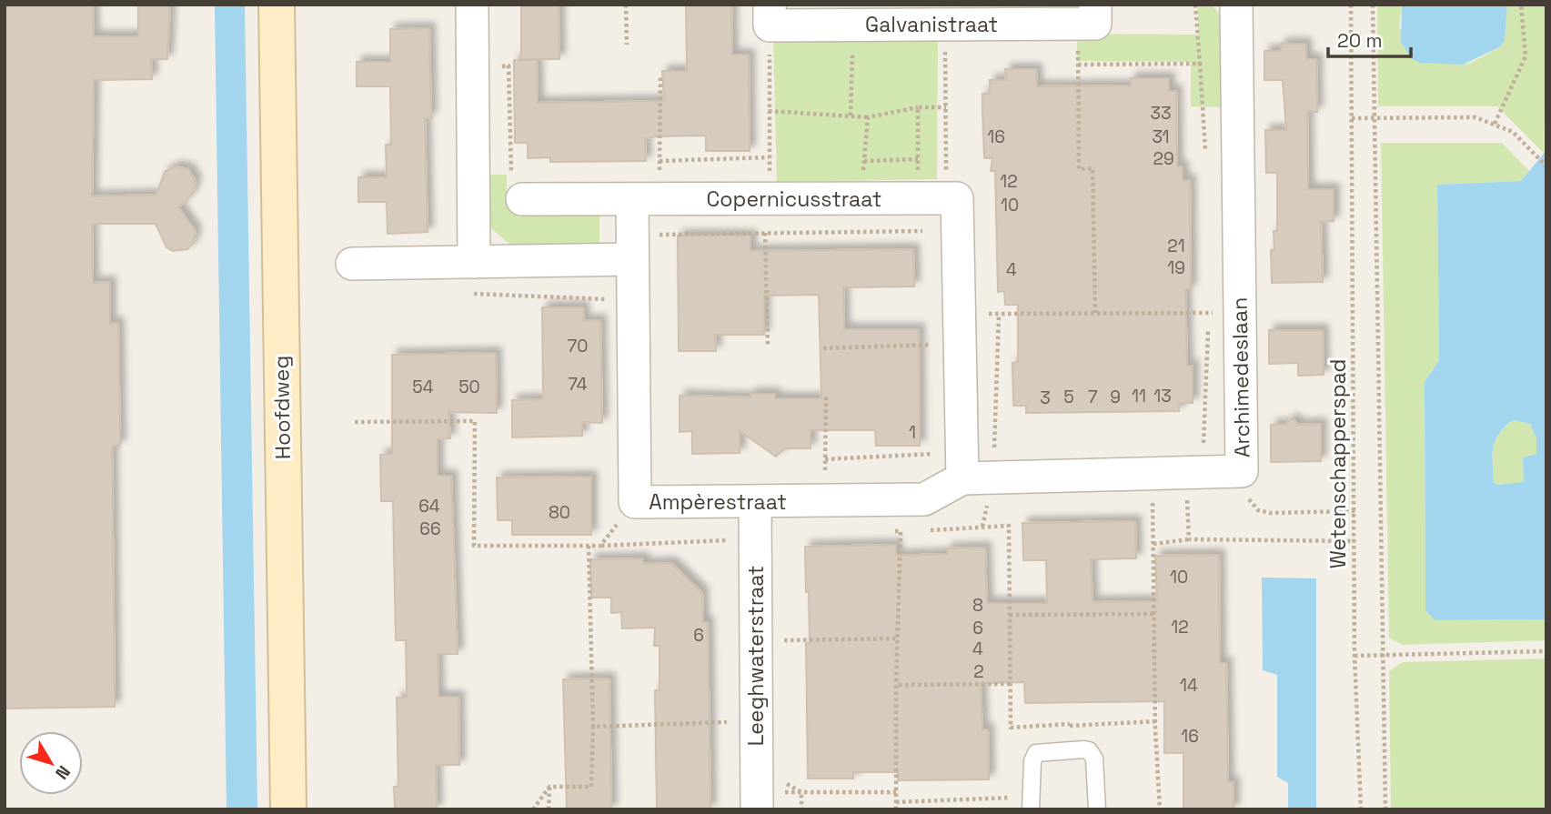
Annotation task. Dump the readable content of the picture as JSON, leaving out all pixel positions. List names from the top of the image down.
{
  "streets": {
    "main road": ["Hoofdweg"],
    "street": [
      "Galvanistraat",
      "Copernicusstraat",
      "Archimedeslaan",
      "Ampèrestraat",
      "Leeghwaterstraat"
    ],
    "path": ["Wetenschapperspad"]
  },
  "crossings": [
    ["Copernicusstraat", "Ampèrestraat"],
    ["Archimedeslaan", "Ampèrestraat"],
    ["Ampèrestraat", "Leeghwaterstraat"]
  ],
  "house_numbers": [
    "33",
    "16",
    "31",
    "29",
    "12",
    "10",
    "21",
    "19",
    "4",
    "70",
    "74",
    "54",
    "50",
    "11",
    "13",
    "5",
    "7",
    "9",
    "3",
    "1",
    "64",
    "80",
    "66",
    "10",
    "8",
    "12",
    "6",
    "6",
    "4",
    "2",
    "14",
    "16"
  ],
  "scale_bar": "20 m",
  "north": "bottom right"
}
